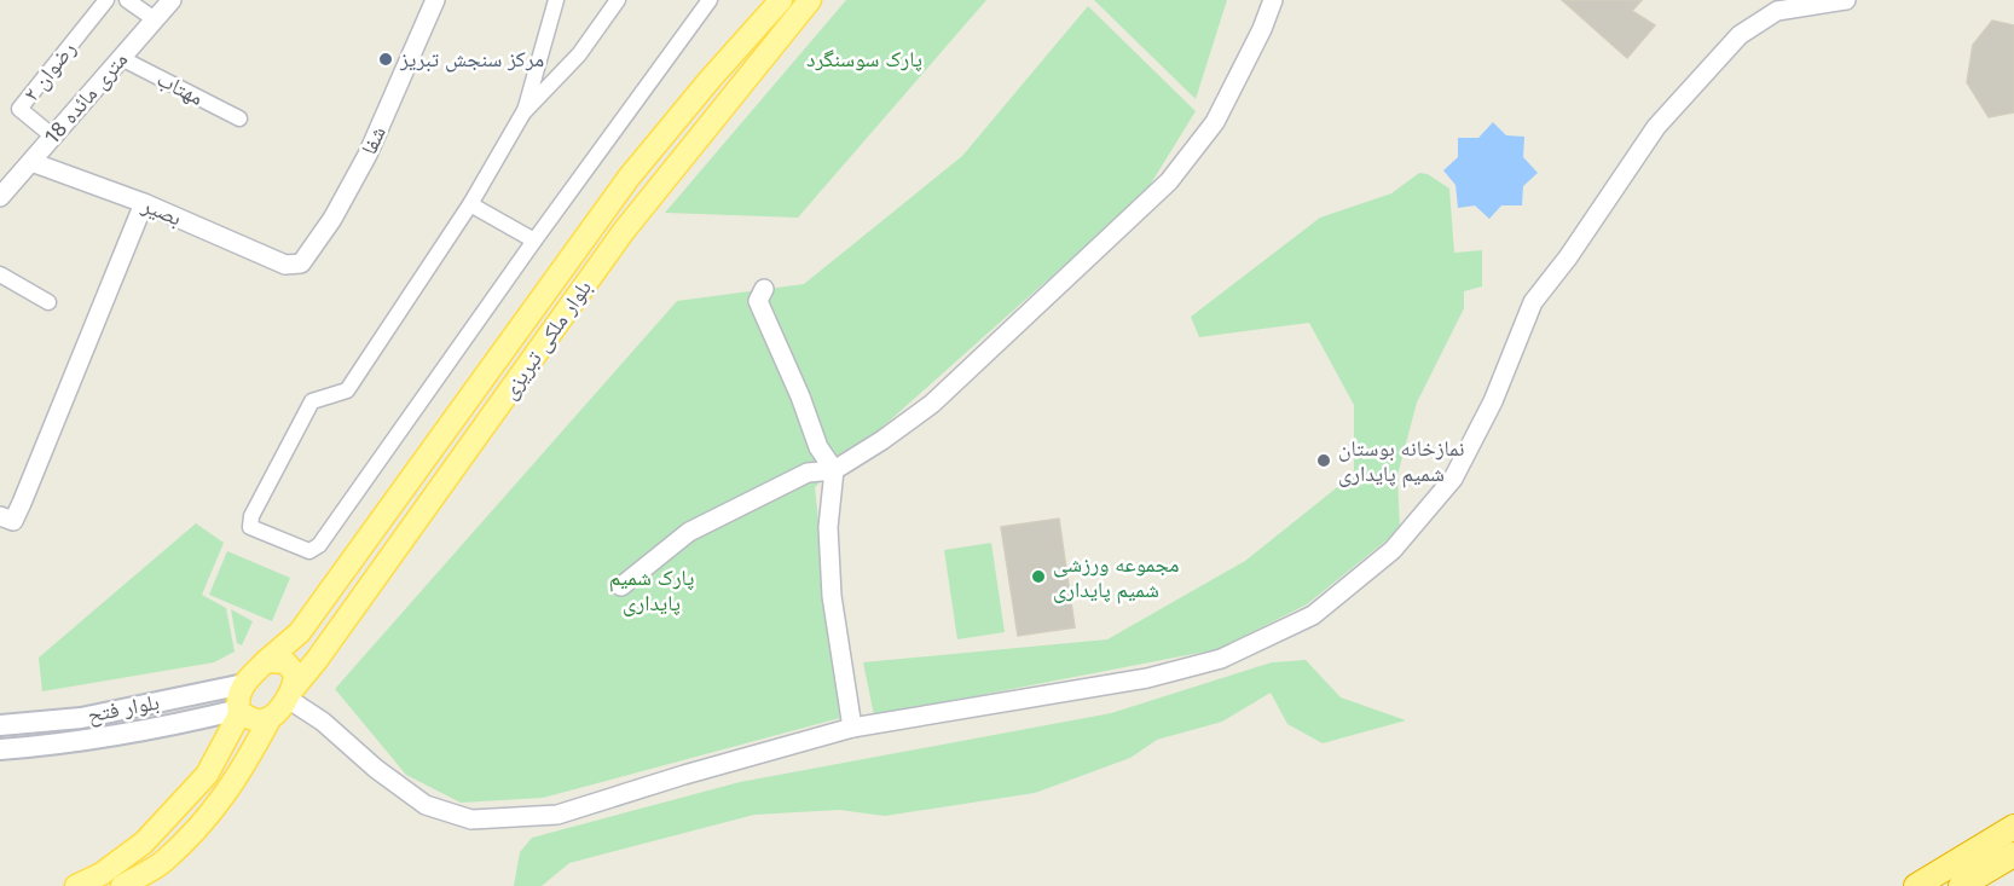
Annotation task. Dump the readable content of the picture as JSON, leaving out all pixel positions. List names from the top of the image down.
{
  "streets": {
    "main road": ["بلوار ملکى تبریزى", "بلوار فتح"],
    "street": [
      "رضوان ۲",
      "مهتاب",
      "18 متری مائده",
      "شفا",
      "بصیر"
    ]
  },
  "crossings": [
    ["رضوان ۲", "18 متری مائده"],
    ["مهتاب", "18 متری مائده"],
    ["18 متری مائده", "بصیر"],
    ["شفا", "بصیر"],
    ["بلوار ملکى تبریزى", "بلوار فتح"]
  ],
  "parks": ["پارک سوسنگرد", "پارک شمیم پایداری"],
  "places": ["مرکز سنجش تبریز", "نمازخانه بوستان شمیم پایداری", "مجموعه ورزشی شمیم پایداری"]
}
